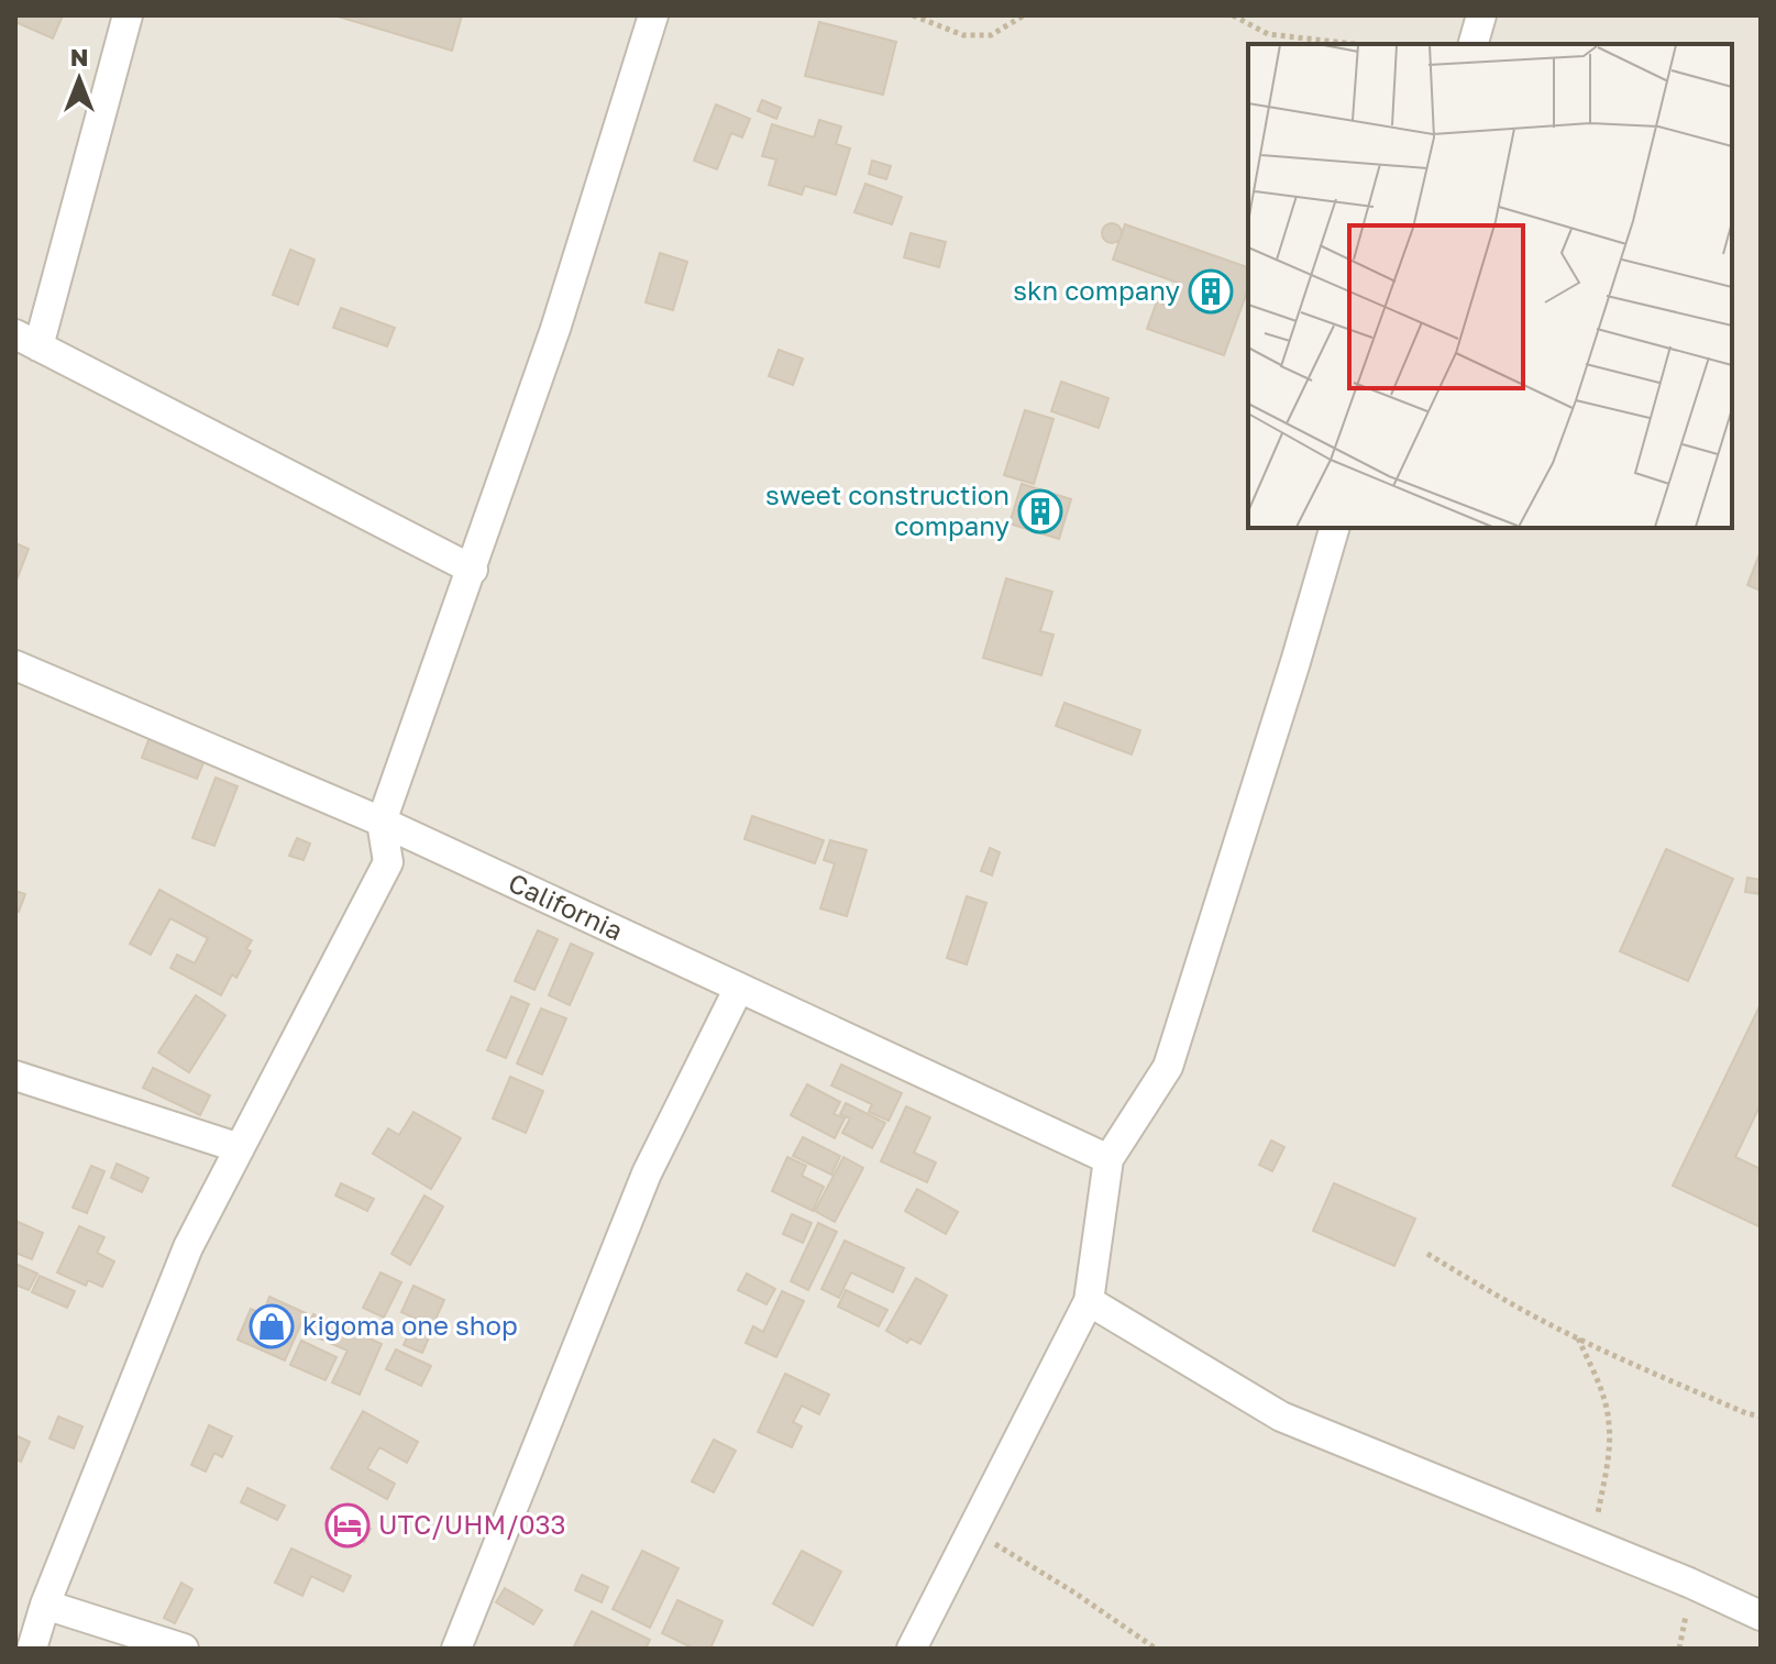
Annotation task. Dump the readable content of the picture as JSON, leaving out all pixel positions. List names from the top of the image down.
{
  "streets": {
    "street": ["California"]
  },
  "places": {
    "building": ["skn company", "sweet construction company"],
    "shop": ["kigoma one shop"],
    "hotel": ["UTC/UHM/033"]
  },
  "north": "top"
}
